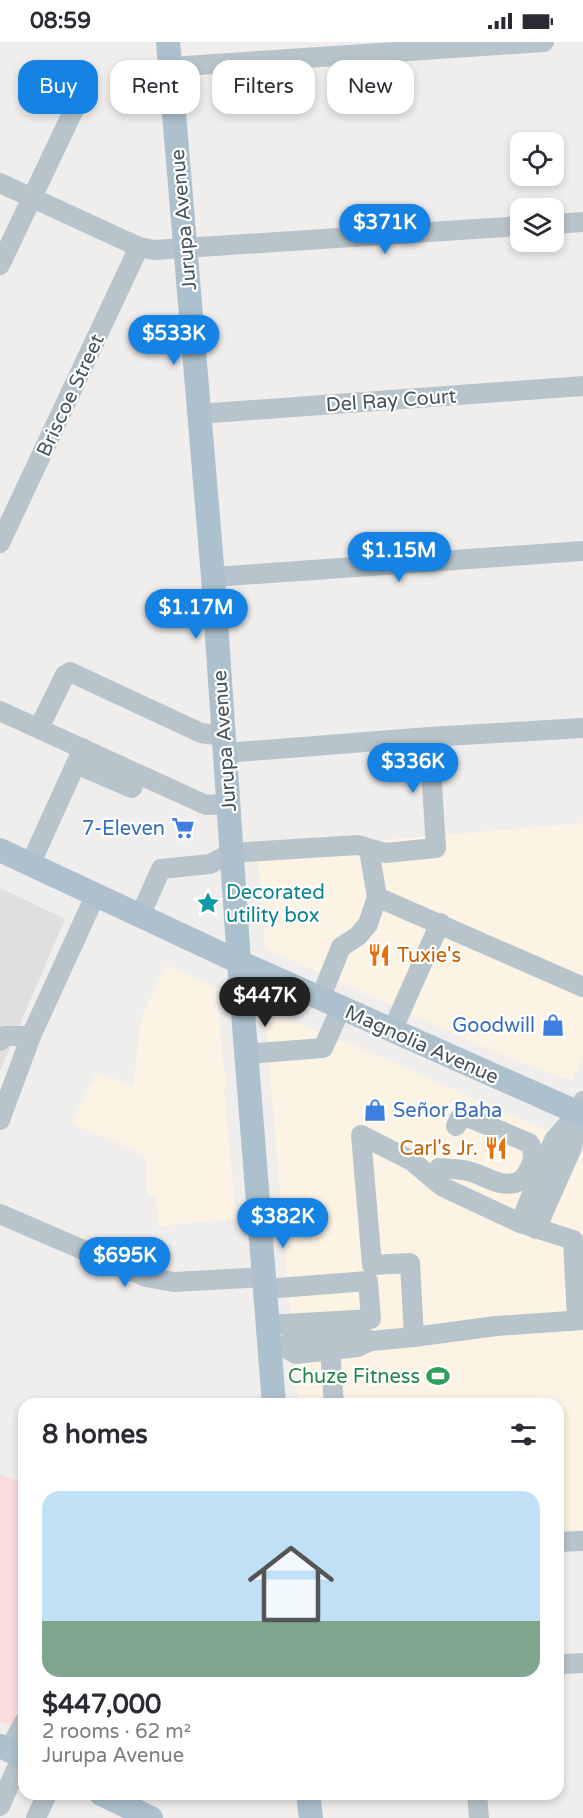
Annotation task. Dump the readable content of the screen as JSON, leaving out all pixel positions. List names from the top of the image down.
{
  "streets": {
    "main road": ["Jurupa Avenue", "Magnolia Avenue"],
    "street": ["Briscoe Street", "Del Ray Court"]
  },
  "crossings": [
    ["Jurupa Avenue", "Del Ray Court"],
    ["Jurupa Avenue", "Magnolia Avenue"]
  ],
  "places": {
    "supermarket": ["7-Eleven"],
    "place": ["Decorated utility box"],
    "restaurant": ["Tuxie's", "Carl's Jr."],
    "shop": ["Goodwill", "Señor Baha"],
    "sports": ["Chuze Fitness"]
  },
  "page": {
    "status": "08:59",
    "chip": [
      "Buy",
      "Rent",
      "Filters",
      "New"
    ],
    "price": [
      "$371K",
      "$533K",
      "$1.15M",
      "$1.17M",
      "$336K",
      "$447K",
      "$382K",
      "$695K"
    ],
    "heading": "8 homes",
    "list": [
      {
        "name": "$447,000",
        "note": "2 rooms · 62 m² · Jurupa Avenue"
      }
    ]
  }
}
